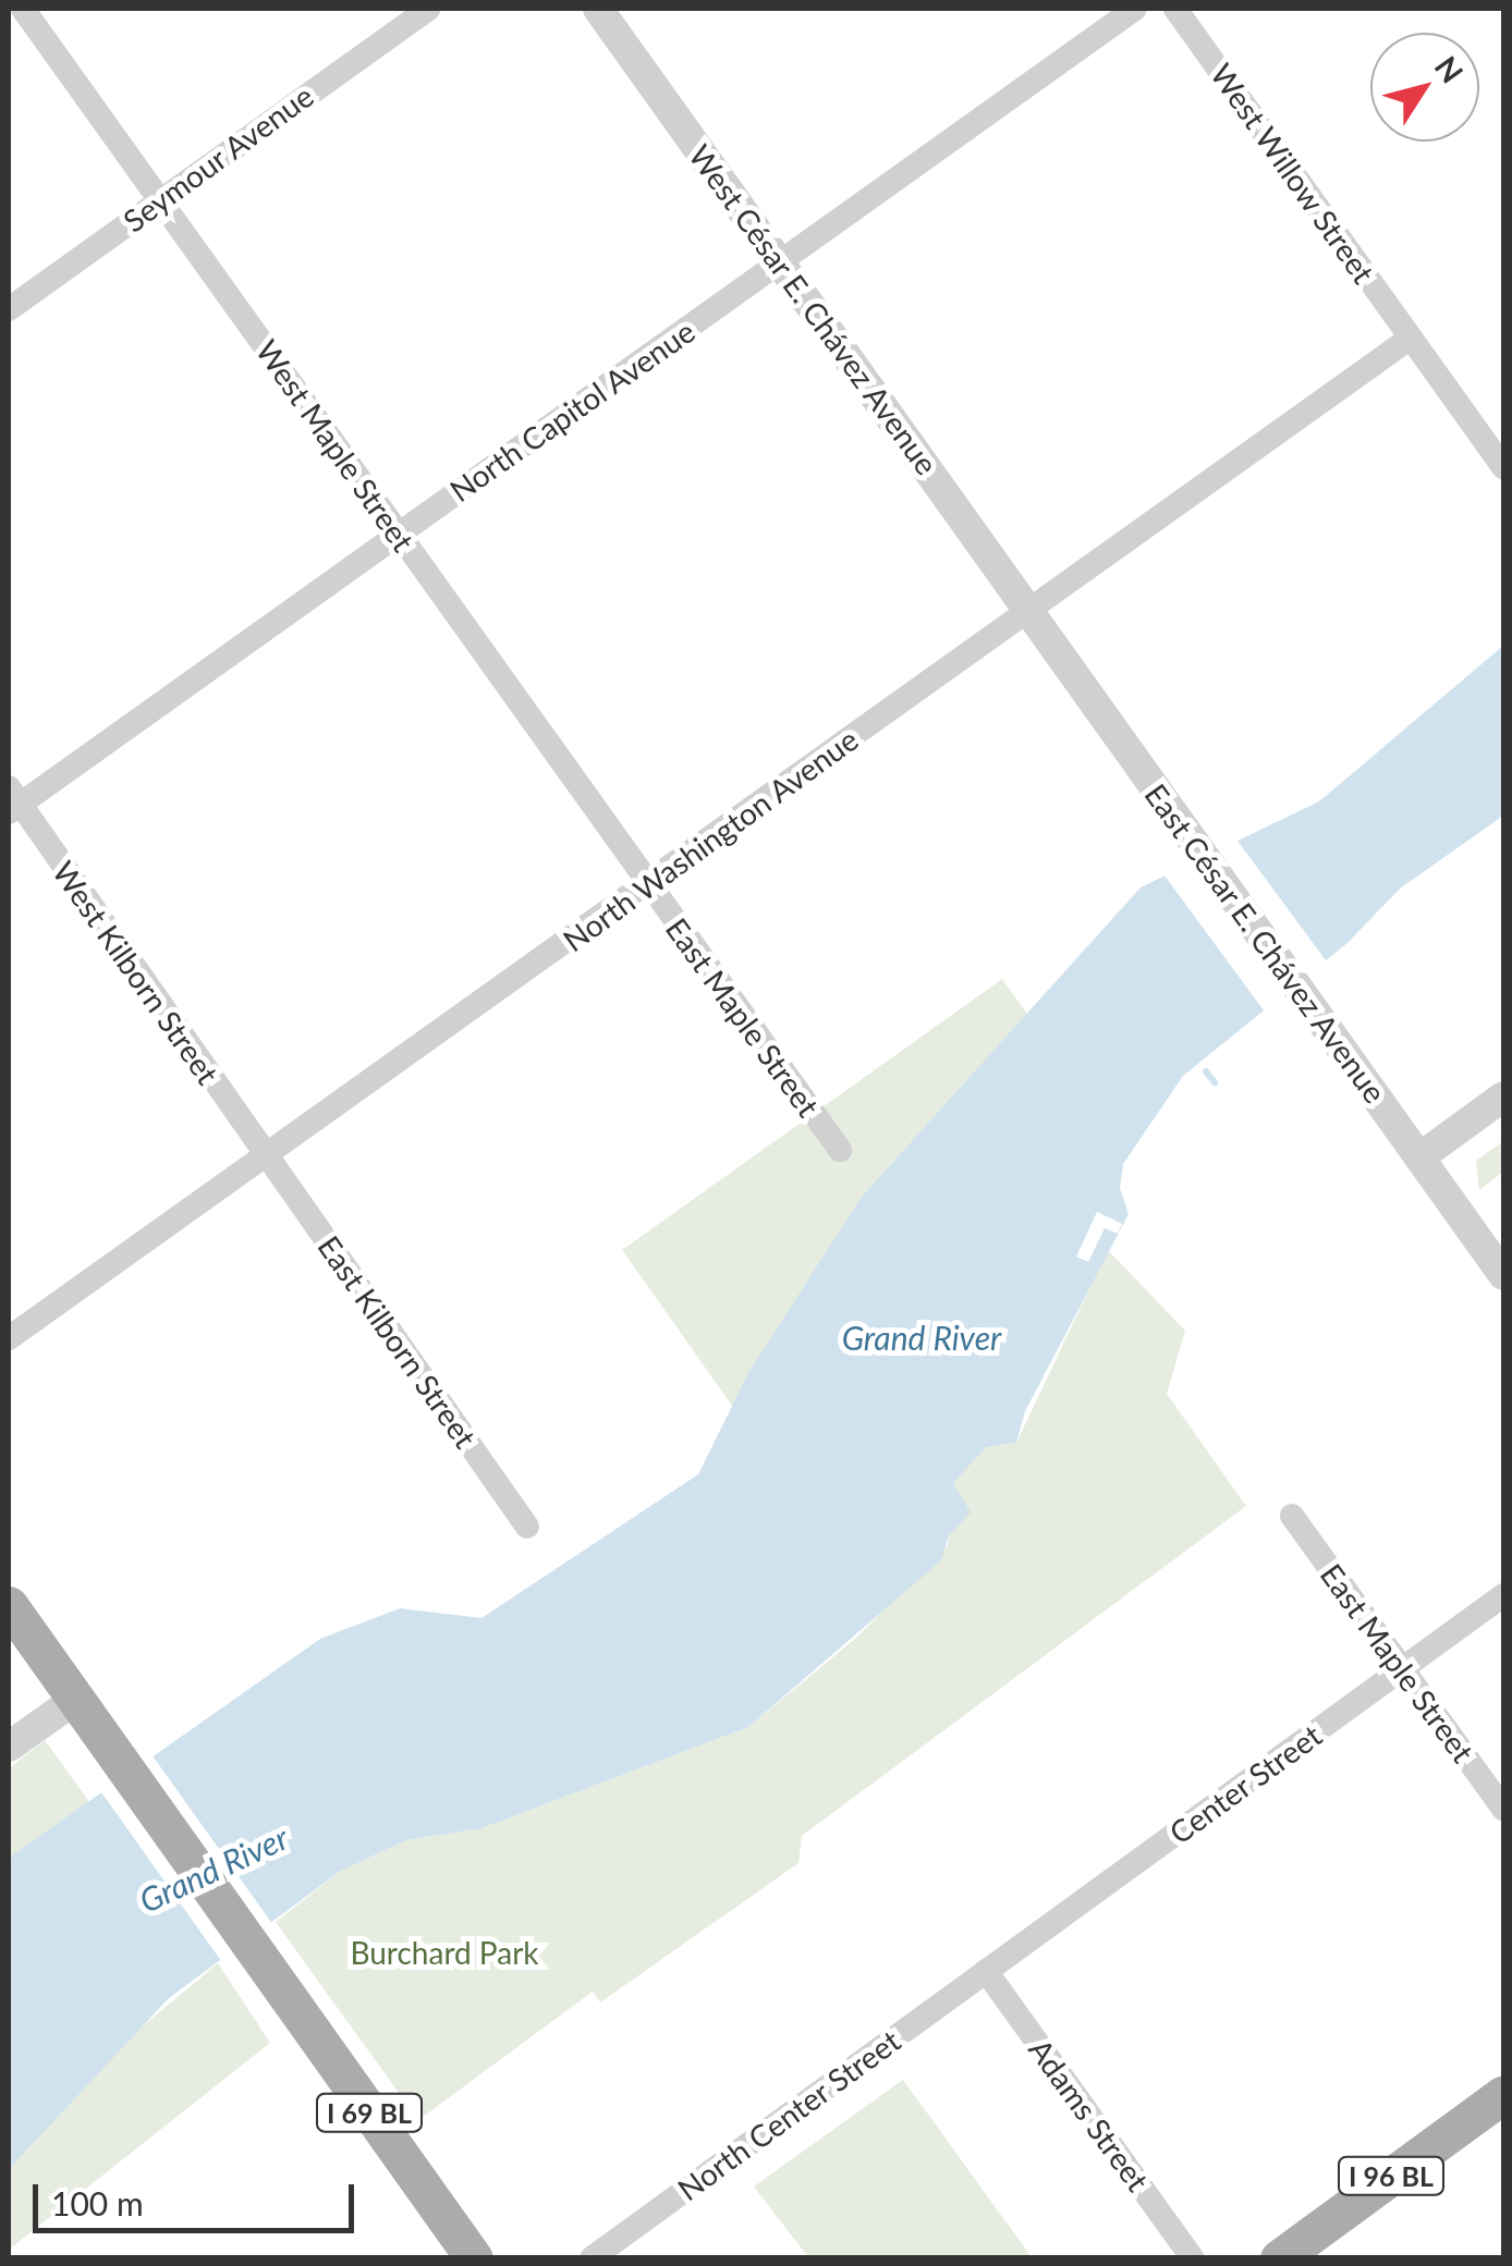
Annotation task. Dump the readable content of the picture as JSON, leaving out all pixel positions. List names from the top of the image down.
{
  "streets": {
    "main road": ["I 69 BL", "I 96 BL"],
    "street": [
      "Seymour Avenue",
      "West Willow Street",
      "West César E. Chávez Avenue",
      "North Capitol Avenue",
      "West Maple Street",
      "North Washington Avenue",
      "East César E. Chávez Avenue",
      "West Kilborn Street",
      "East Maple Street",
      "East Kilborn Street",
      "Center Street",
      "North Center Street",
      "Adams Street"
    ]
  },
  "crossings": [
    ["Seymour Avenue", "West Maple Street"],
    ["West Willow Street", "North Washington Avenue"],
    ["West César E. Chávez Avenue", "North Capitol Avenue"],
    ["West César E. Chávez Avenue", "North Washington Avenue"],
    ["West César E. Chávez Avenue", "East César E. Chávez Avenue"],
    ["North Capitol Avenue", "West Maple Street"],
    ["North Capitol Avenue", "West Kilborn Street"],
    ["West Maple Street", "North Washington Avenue"],
    ["West Maple Street", "East Maple Street"],
    ["North Washington Avenue", "East César E. Chávez Avenue"],
    ["North Washington Avenue", "West Kilborn Street"],
    ["North Washington Avenue", "East Maple Street"],
    ["North Washington Avenue", "East Kilborn Street"],
    ["West Kilborn Street", "East Kilborn Street"],
    ["East Maple Street", "Center Street"],
    ["Center Street", "North Center Street"],
    ["Center Street", "Adams Street"],
    ["North Center Street", "Adams Street"]
  ],
  "water": ["Grand River"],
  "parks": ["Burchard Park"],
  "scale_bar": "100 m",
  "north": "top right"
}
